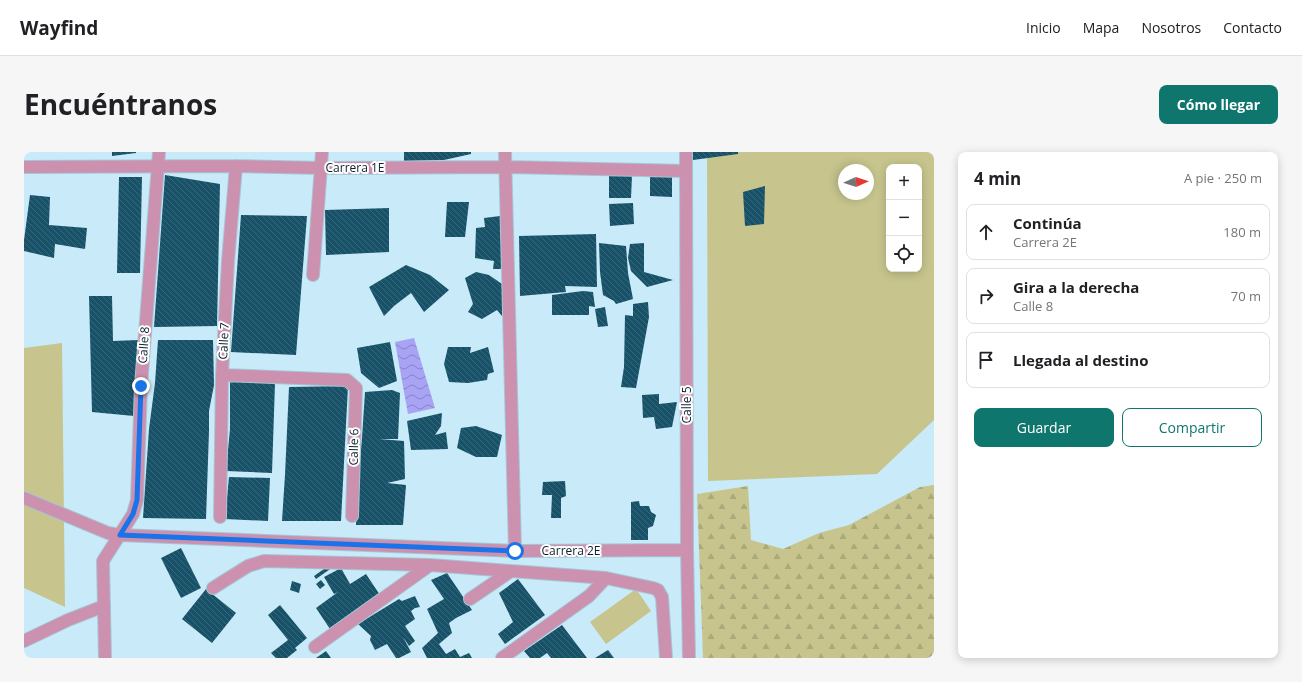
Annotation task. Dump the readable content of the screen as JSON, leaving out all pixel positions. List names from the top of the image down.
{
  "streets": {
    "street": [
      "Carrera 1E",
      "Calle 7",
      "Calle 8",
      "Calle 5",
      "Calle 6",
      "Carrera 2E"
    ]
  },
  "crossings": [
    ["Carrera 1E", "Calle 7"],
    ["Carrera 1E", "Calle 8"],
    ["Carrera 1E", "Calle 5"],
    ["Calle 7", "Calle 6"],
    ["Calle 8", "Carrera 2E"],
    ["Calle 5", "Carrera 2E"]
  ],
  "north": "right",
  "page": {
    "header": "Wayfind",
    "nav": [
      "Inicio",
      "Mapa",
      "Nosotros",
      "Contacto"
    ],
    "title": "Encuéntranos",
    "buttons": [
      "Cómo llegar",
      ["Guardar", "Compartir"]
    ],
    "heading": ["4 min", "A pie · 250 m"],
    "map_buttons": ["+", "−"],
    "list": [
      ["Continúa", "Carrera 2E", "180 m"],
      ["Gira a la derecha", "Calle 8", "70 m"],
      "Llegada al destino"
    ]
  }
}
